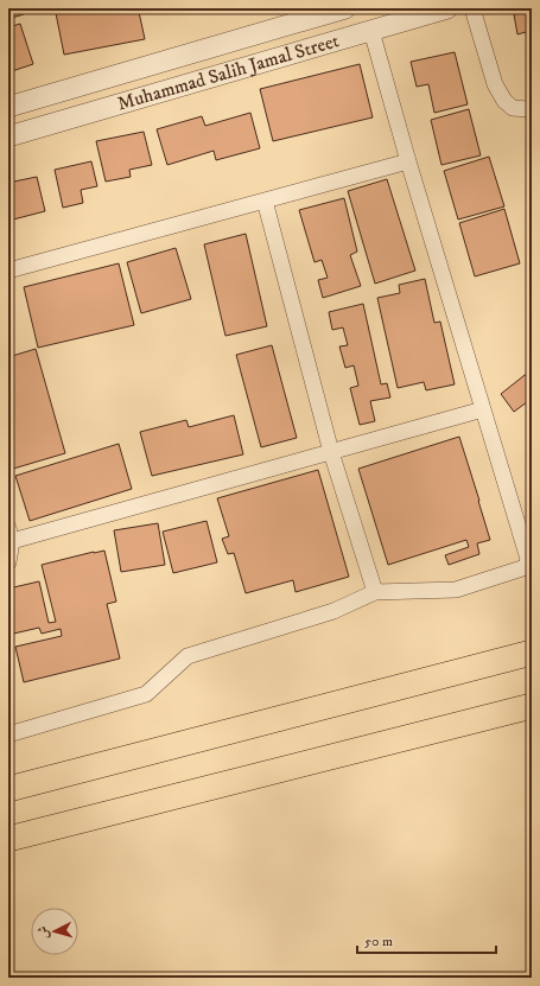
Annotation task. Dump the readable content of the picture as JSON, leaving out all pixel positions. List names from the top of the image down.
{
  "streets": {
    "street": ["Muhammad Salih Jamal Street"]
  },
  "scale_bar": "50 m",
  "north": "left"
}
